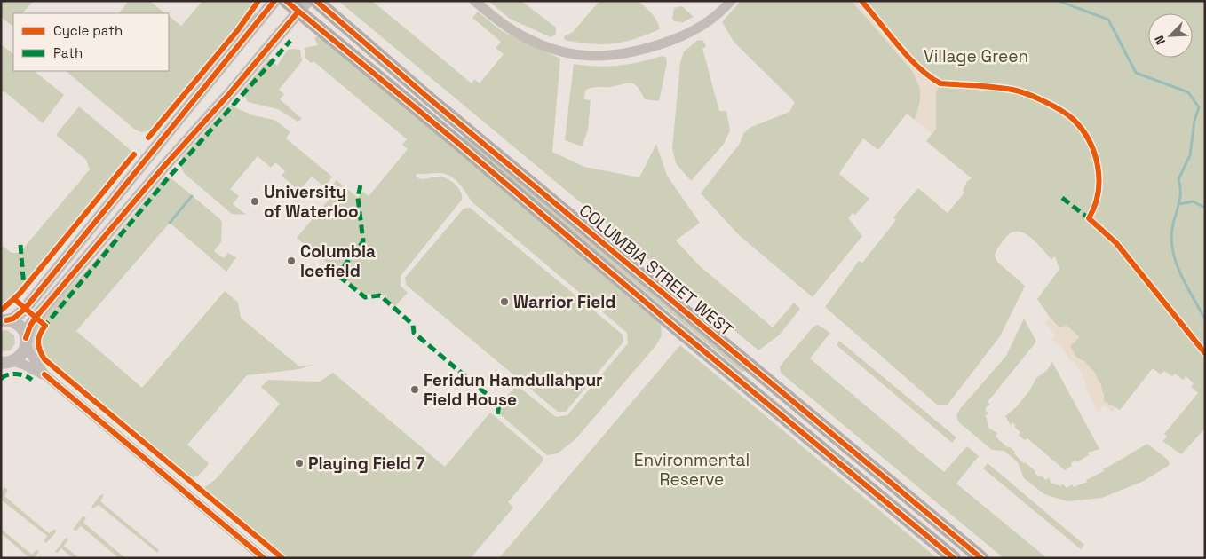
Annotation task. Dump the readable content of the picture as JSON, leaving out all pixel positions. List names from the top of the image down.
{
  "streets": {
    "main road": ["COLUMBIA STREET WEST"]
  },
  "parks": ["Village Green", "Environmental Reserve"],
  "places": [
    "University of Waterloo",
    "Columbia Icefield",
    "Warrior Field",
    "Feridun Hamdullahpur Field House",
    "Playing Field 7"
  ],
  "legend": ["Cycle path", "Path"],
  "north": "bottom left"
}
